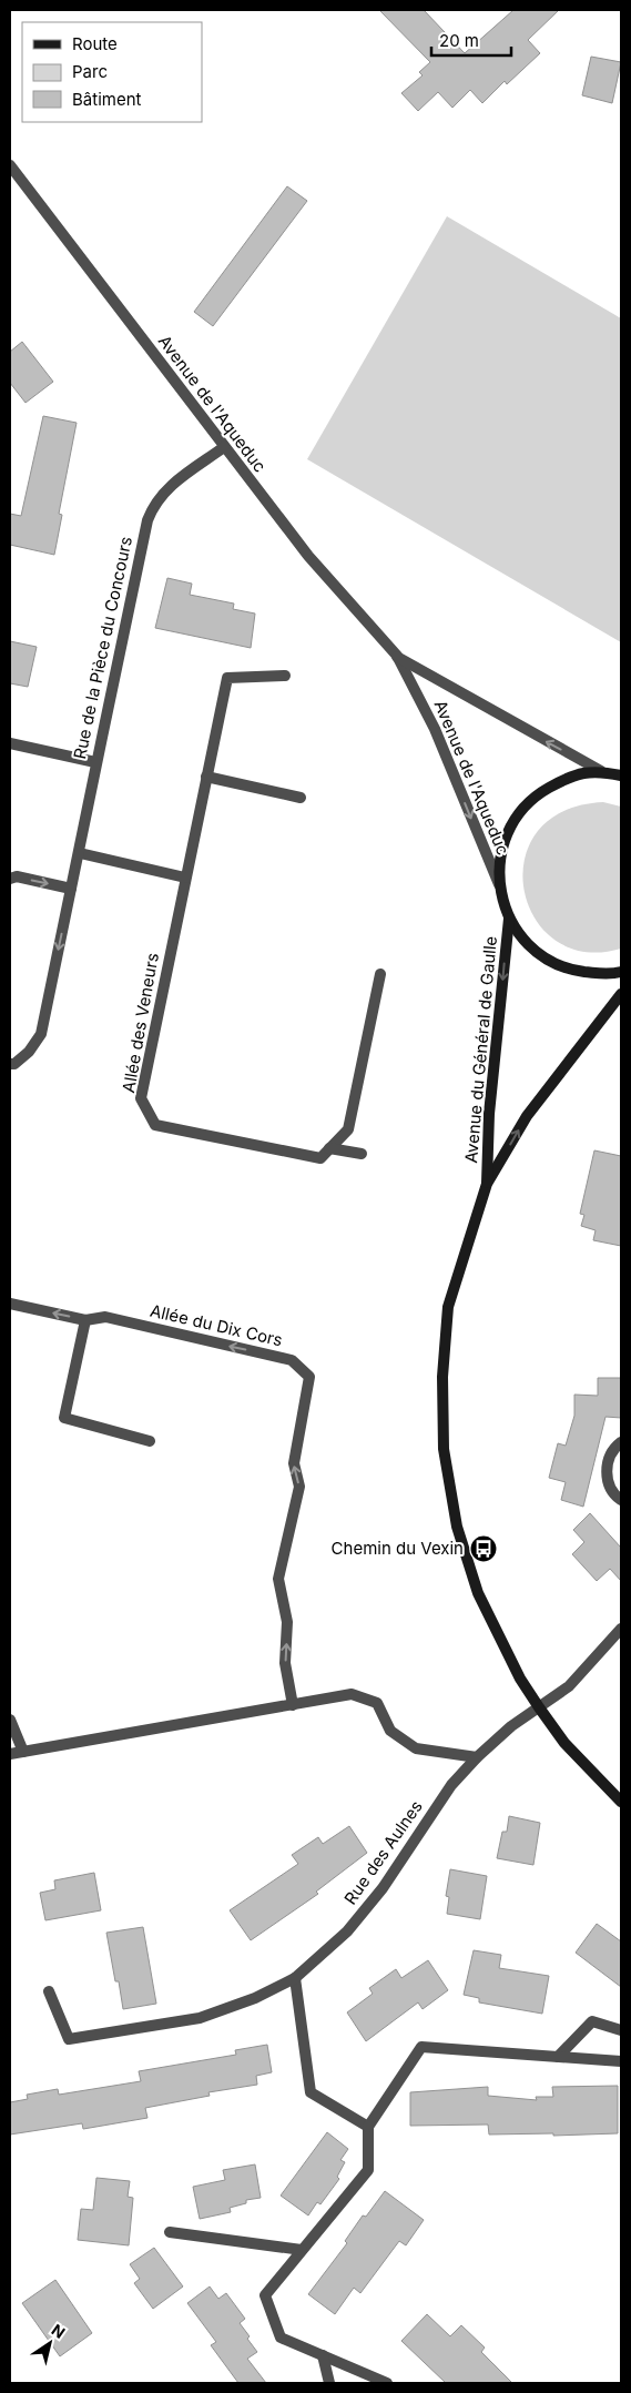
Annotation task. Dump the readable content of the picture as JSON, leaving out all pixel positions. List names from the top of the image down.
{
  "streets": {
    "street": [
      "Avenue de l'Aqueduc",
      "Rue de la Pièce du Concours",
      "Allée des Veneurs",
      "Avenue du Général de Gaulle",
      "Allée du Dix Cors",
      "Rue des Aulnes"
    ]
  },
  "crossings": [
    ["Avenue de l'Aqueduc", "Rue de la Pièce du Concours"],
    ["Avenue du Général de Gaulle", "Rue des Aulnes"]
  ],
  "places": {
    "bus stop": ["Chemin du Vexin"]
  },
  "legend": ["Route", "Parc", "Bâtiment"],
  "scale_bar": "20 m",
  "north": "top right"
}
